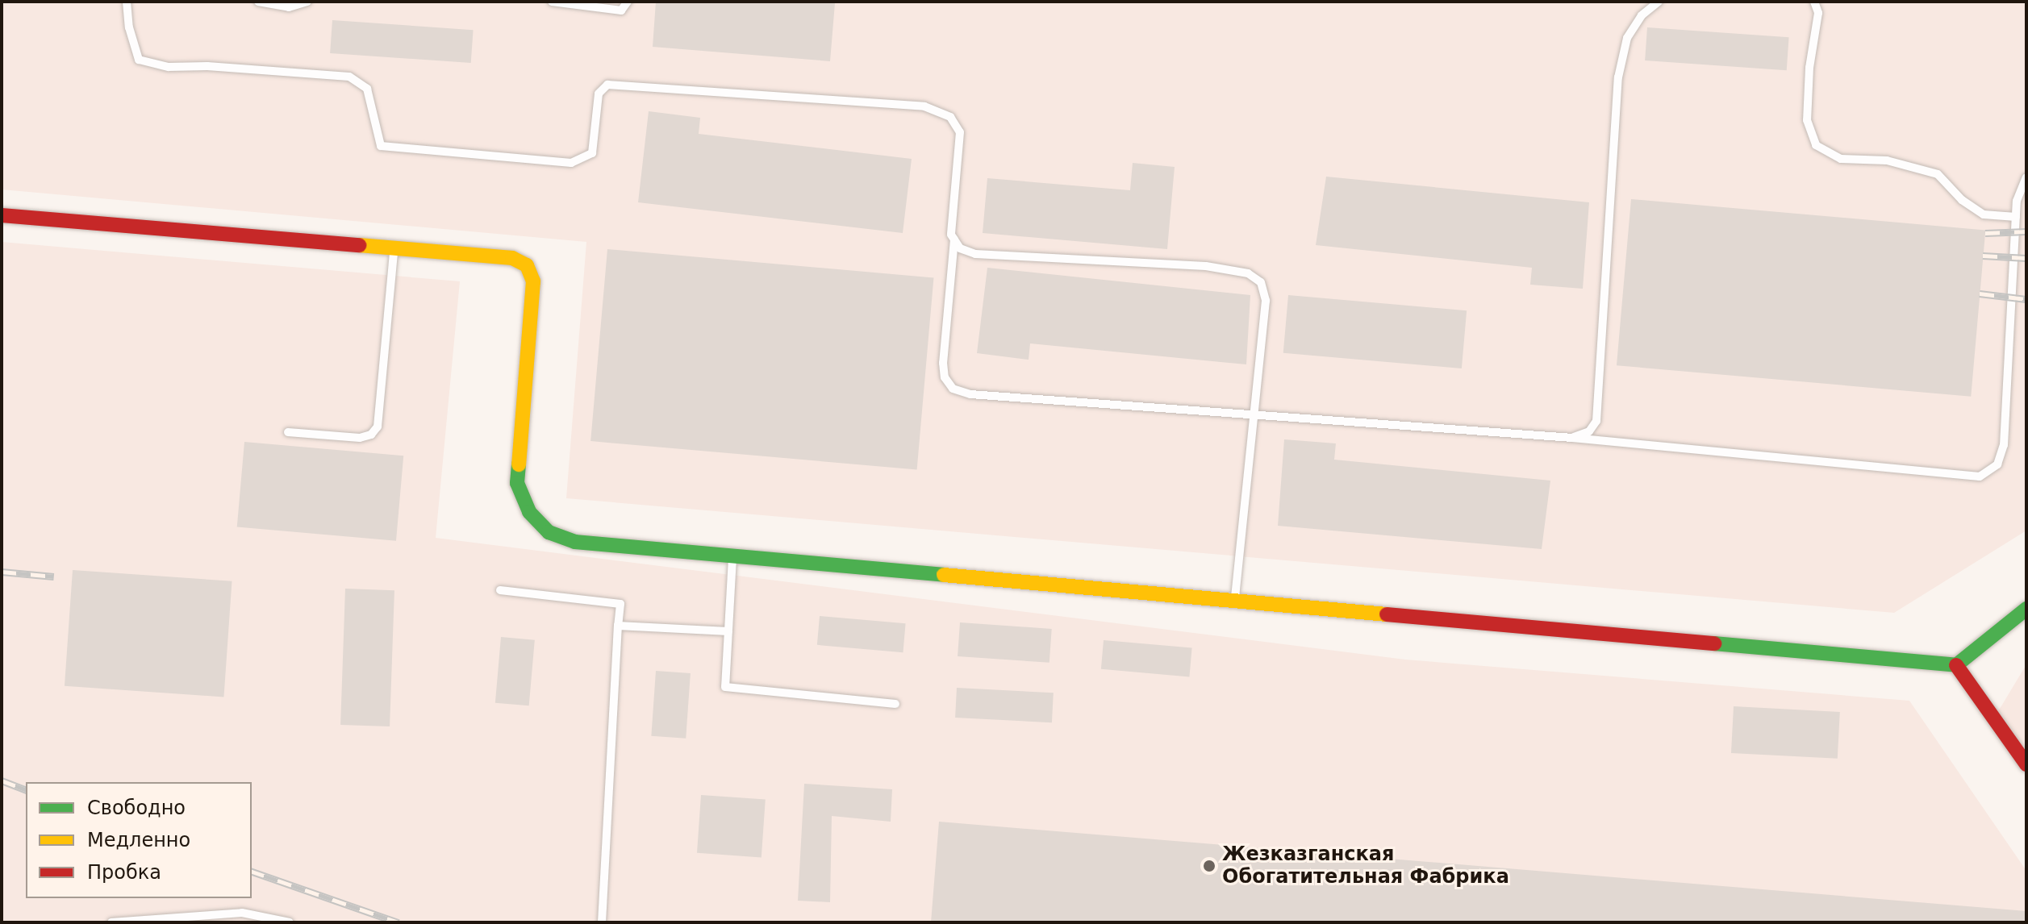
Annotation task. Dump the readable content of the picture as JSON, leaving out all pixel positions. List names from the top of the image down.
{
  "places": ["Жезказганская Обогатительная Фабрика"],
  "legend": ["Свободно", "Медленно", "Пробка"]
}
